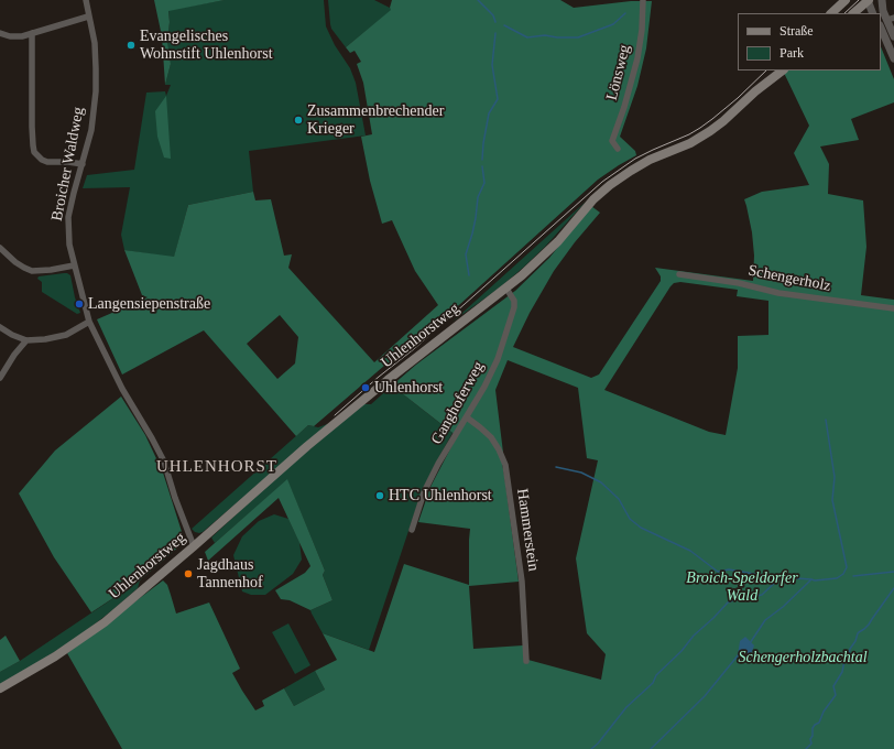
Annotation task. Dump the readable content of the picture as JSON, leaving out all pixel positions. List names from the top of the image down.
{
  "streets": {
    "main road": ["Uhlenhorstweg"],
    "street": [
      "Lönsweg",
      "Broicher Waldweg",
      "Schengerholz",
      "Ganghoferweg",
      "Hammerstein"
    ]
  },
  "crossings": [
    ["Broicher Waldweg", "Uhlenhorstweg"],
    ["Uhlenhorstweg", "Ganghoferweg"],
    ["Ganghoferweg", "Hammerstein"]
  ],
  "districts": ["UHLENHORST"],
  "parks": ["Broich-Speldorfer Wald", "Schengerholzbachtal"],
  "places": [
    "Evangelisches Wohnstift Uhlenhorst",
    "Zusammenbrechender Krieger",
    "Langensiepenstraße",
    "Uhlenhorst",
    "HTC Uhlenhorst",
    "Jagdhaus Tannenhof"
  ],
  "legend": ["Straße", "Park"]
}
